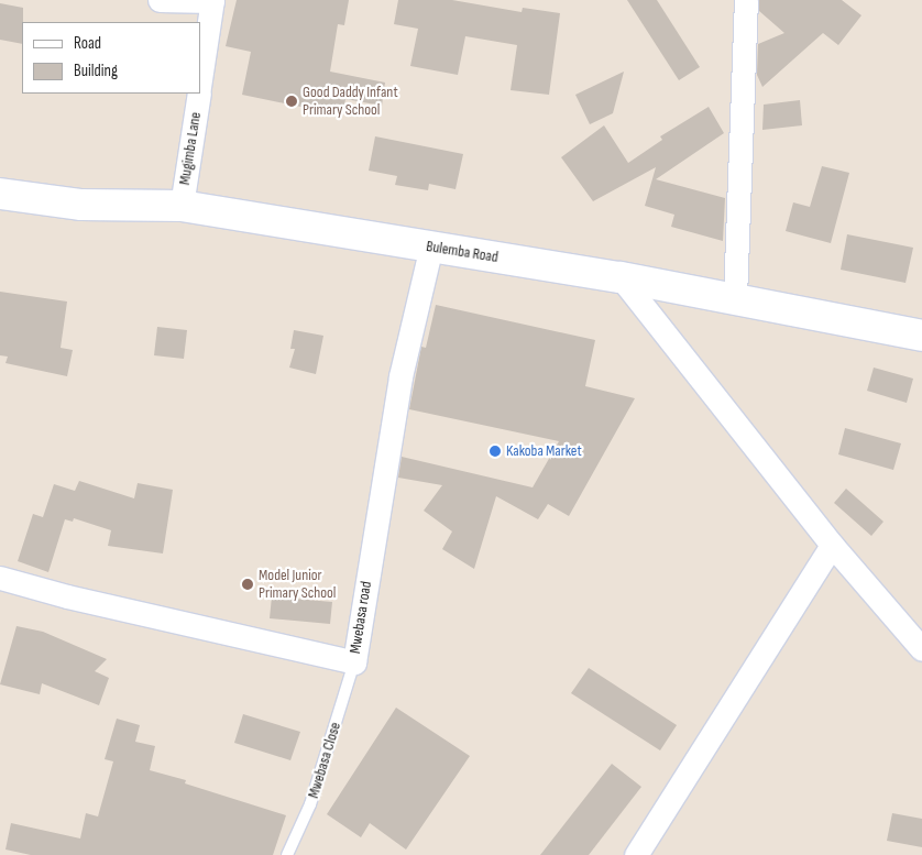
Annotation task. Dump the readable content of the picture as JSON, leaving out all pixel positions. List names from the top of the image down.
{
  "streets": {
    "main road": ["Bulemba Road"],
    "street": ["Mugimba Lane", "Mwebasa road"],
    "lane": ["Mwebasa Close"]
  },
  "crossings": [
    ["Mugimba Lane", "Bulemba Road"],
    ["Bulemba Road", "Mwebasa road"],
    ["Mwebasa road", "Mwebasa Close"]
  ],
  "places": ["Good Daddy Infant Primary School", "Kakoba Market", "Model Junior Primary School"],
  "legend": ["Road", "Building"]
}
